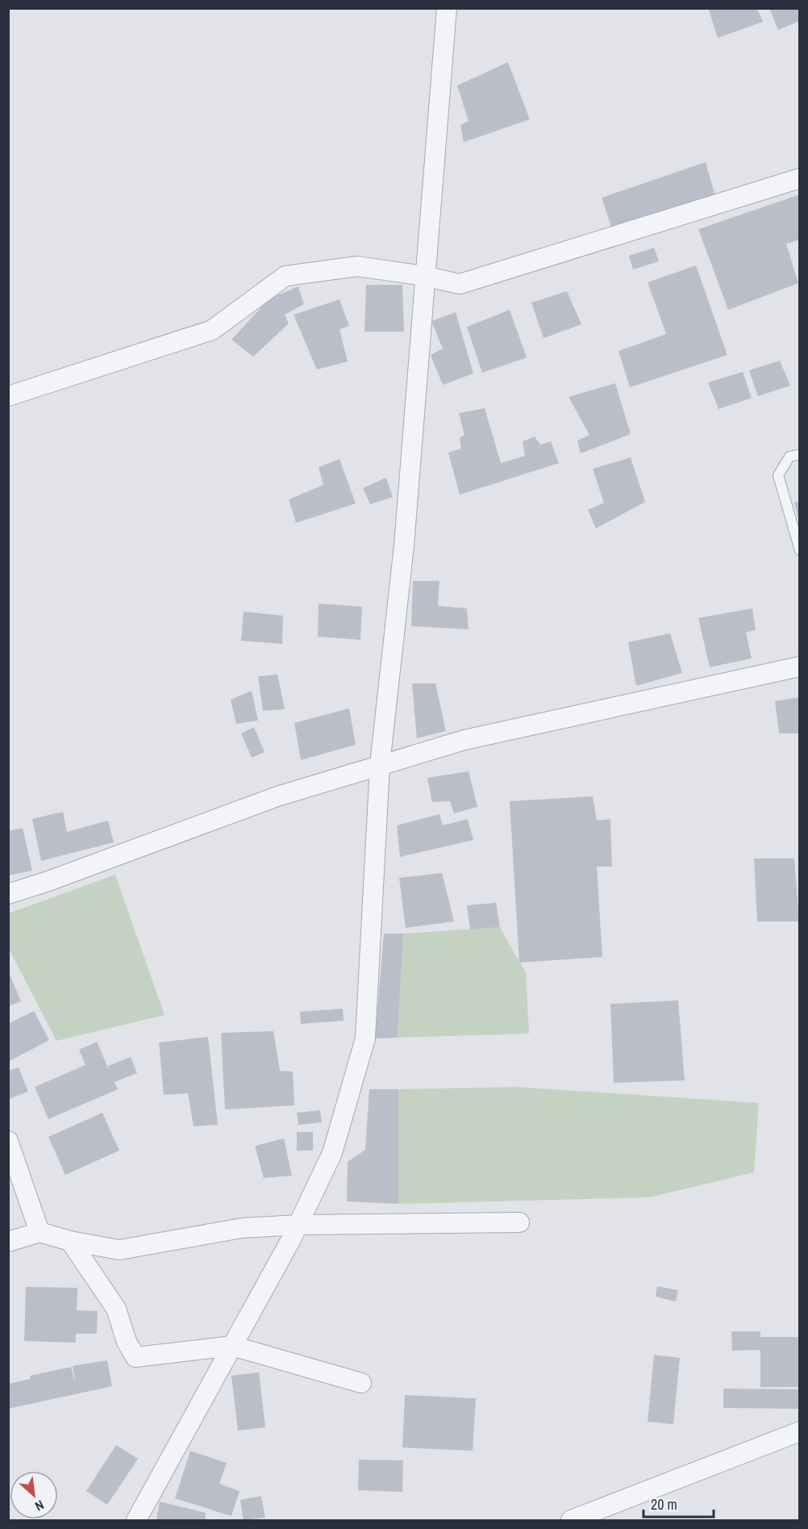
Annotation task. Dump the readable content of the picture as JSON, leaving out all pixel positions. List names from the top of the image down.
{
  "scale_bar": "20 m",
  "north": "bottom right"
}
